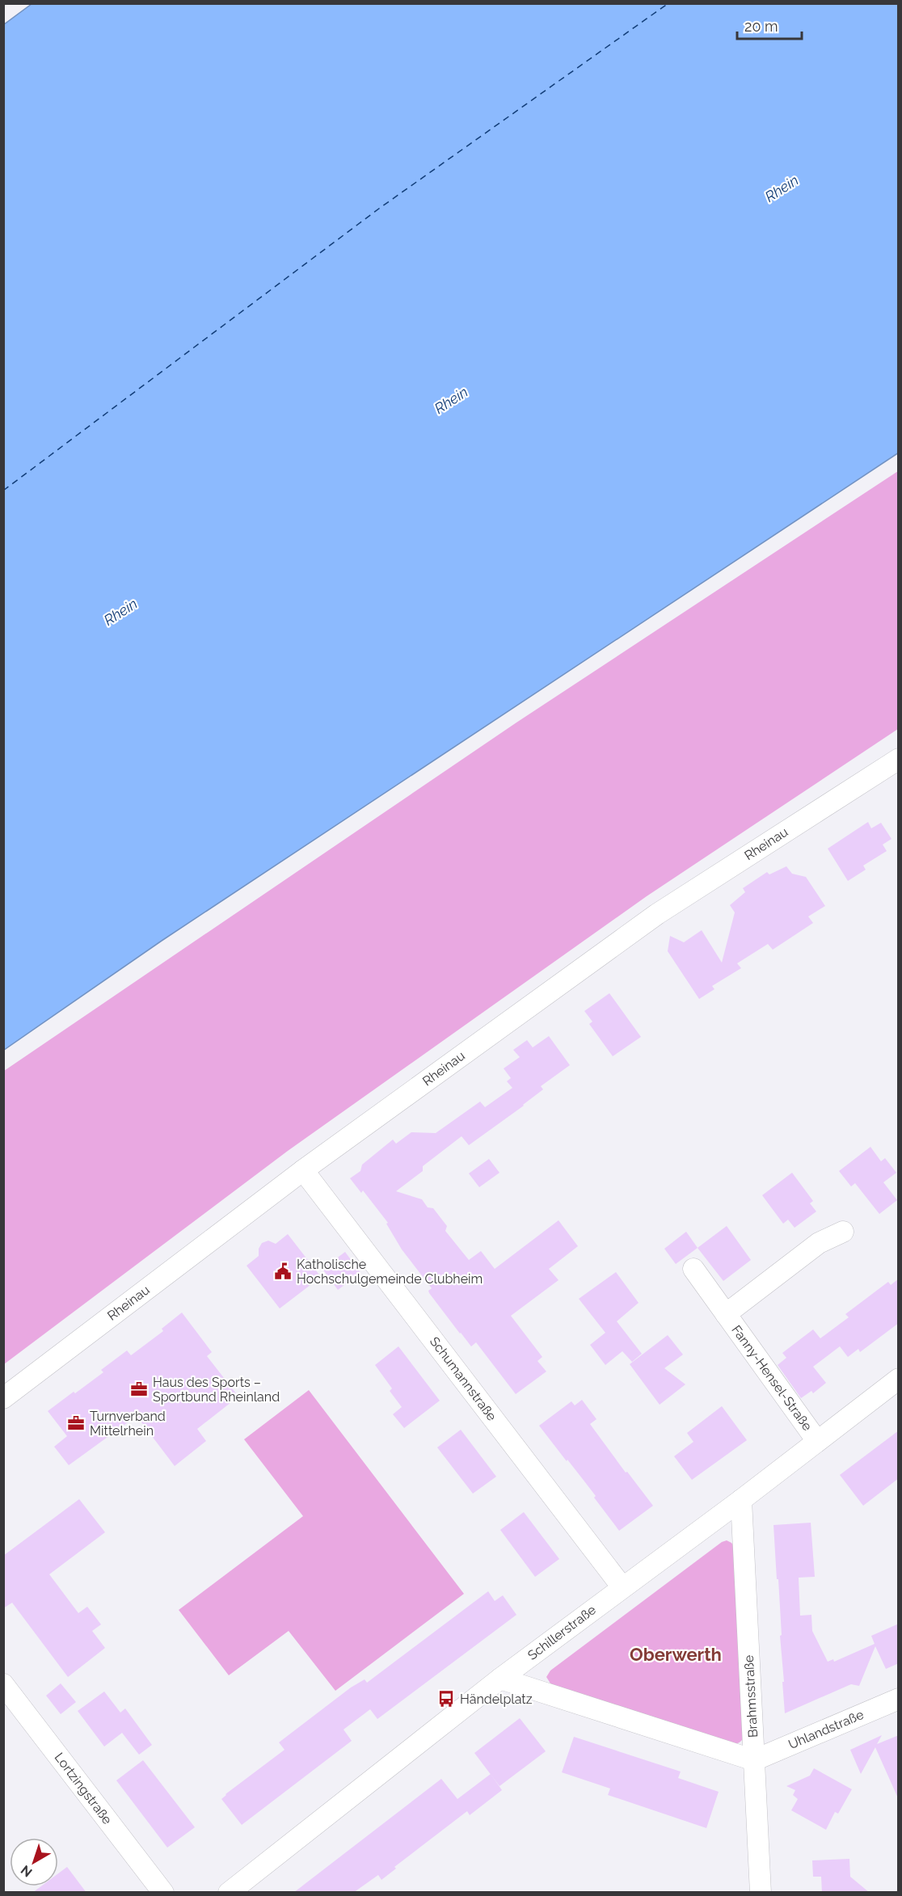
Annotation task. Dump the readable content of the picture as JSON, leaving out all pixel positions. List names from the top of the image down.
{
  "streets": {
    "street": [
      "Rheinau",
      "Fanny-Hensel-Straße",
      "Schumannstraße",
      "Schillerstraße",
      "Brahmsstraße",
      "Uhlandstraße",
      "Lortzingstraße"
    ]
  },
  "crossings": [
    ["Rheinau", "Schumannstraße"],
    ["Fanny-Hensel-Straße", "Schillerstraße"],
    ["Schumannstraße", "Schillerstraße"],
    ["Schillerstraße", "Brahmsstraße"],
    ["Brahmsstraße", "Uhlandstraße"]
  ],
  "districts": ["Oberwerth"],
  "water": ["Rhein"],
  "places": {
    "public building": ["Katholische Hochschulgemeinde Clubheim"],
    "office": ["Haus des Sports – Sportbund Rheinland", "Turnverband Mittelrhein"],
    "bus stop": ["Händelplatz"]
  },
  "scale_bar": "20 m",
  "north": "bottom left"
}
